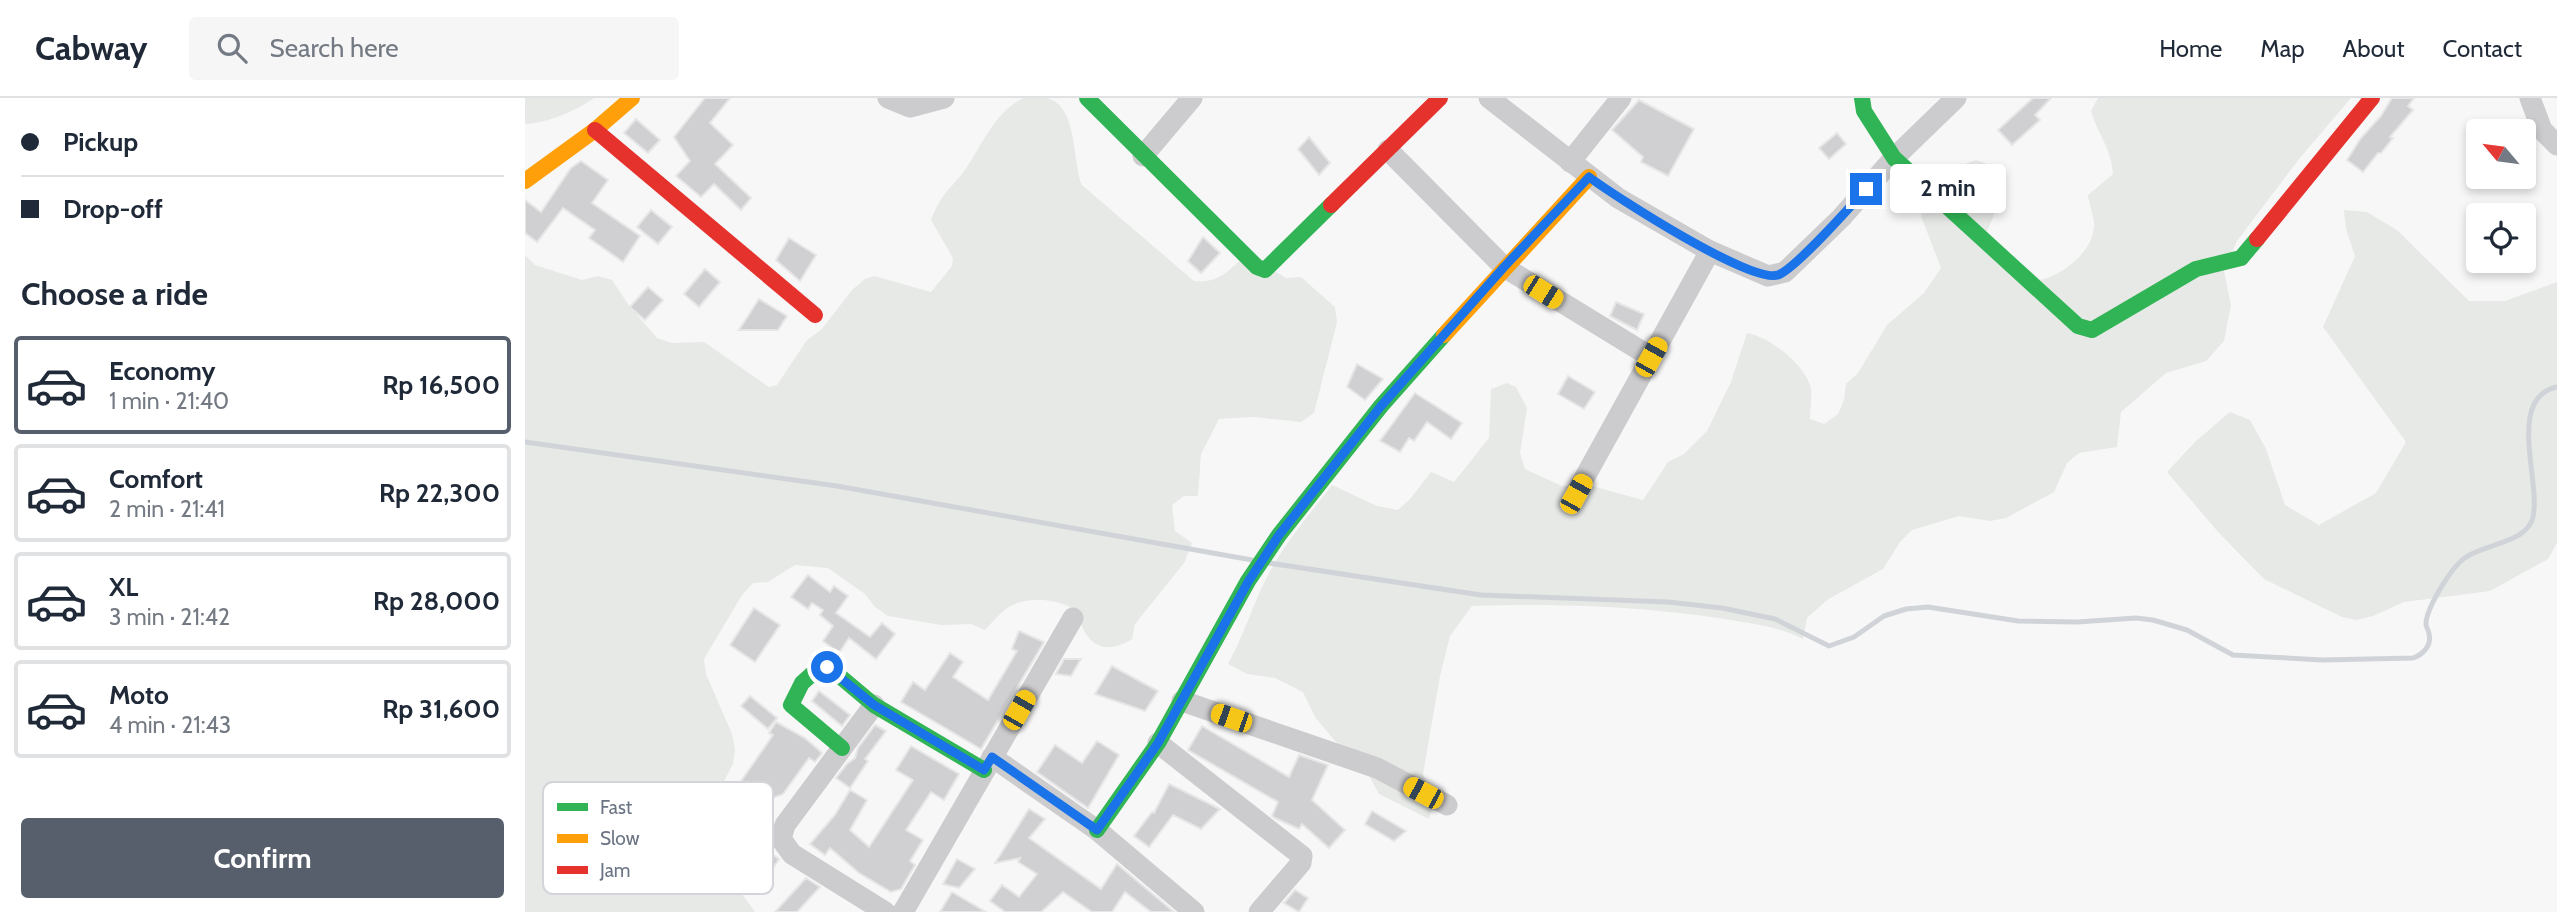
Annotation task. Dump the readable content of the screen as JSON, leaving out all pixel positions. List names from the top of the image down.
{
  "legend": ["Fast", "Slow", "Jam"],
  "north": "top left",
  "page": {
    "header": "Cabway",
    "search": "Search here",
    "nav": [
      "Home",
      "Map",
      "About",
      "Contact"
    ],
    "banner": ["Pickup", "Drop-off"],
    "bubble": "2 min",
    "heading": "Choose a ride",
    "list": [
      {
        "name": "Economy",
        "note": "1 min · 21:40",
        "value": "Rp 16,500"
      },
      {
        "name": "Comfort",
        "note": "2 min · 21:41",
        "value": "Rp 22,300"
      },
      {
        "name": "XL",
        "note": "3 min · 21:42",
        "value": "Rp 28,000"
      },
      {
        "name": "Moto",
        "note": "4 min · 21:43",
        "value": "Rp 31,600"
      }
    ],
    "buttons": "Confirm"
  }
}
